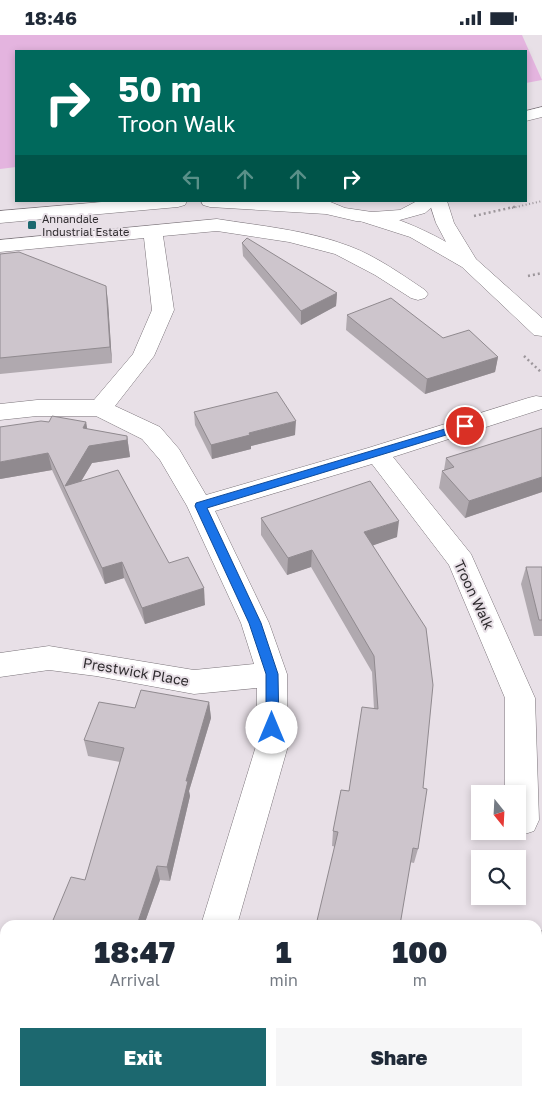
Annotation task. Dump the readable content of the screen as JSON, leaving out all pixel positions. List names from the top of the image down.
{
  "streets": {
    "street": ["Troon Walk", "Prestwick Place"]
  },
  "places": {
    "transit": ["Annandale Industrial Estate"]
  },
  "north": "bottom",
  "page": {
    "status": "18:46",
    "turn": ["50 m", "Troon Walk"],
    "eta": [
      "18:47",
      "Arrival",
      "1",
      "min",
      "100",
      "m"
    ],
    "buttons": ["Exit", "Share"]
  }
}
